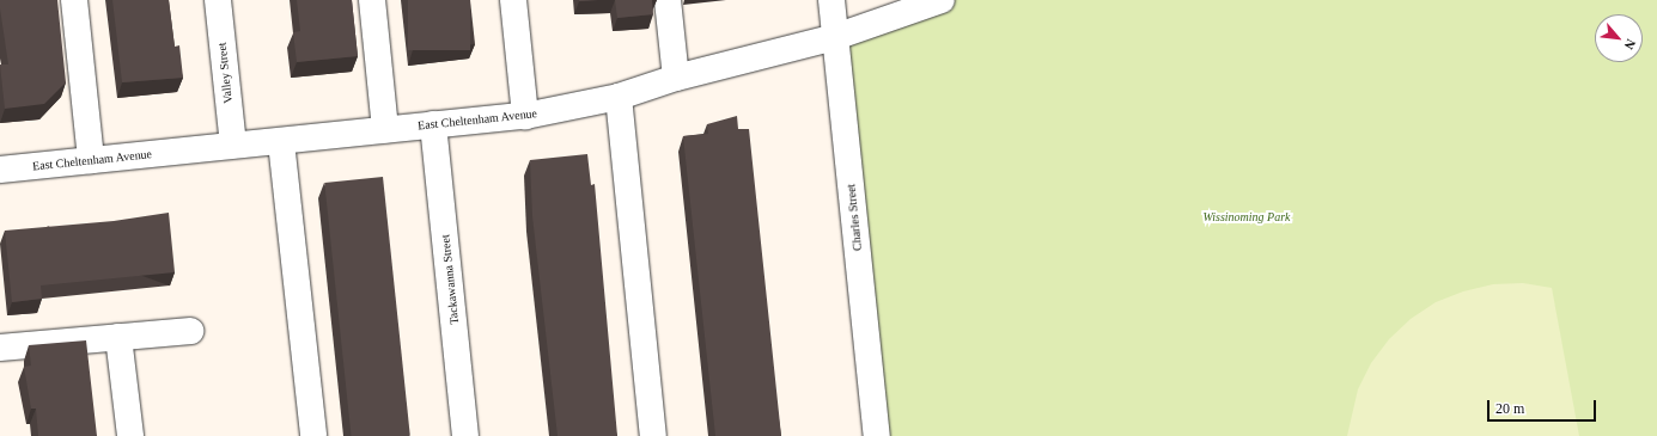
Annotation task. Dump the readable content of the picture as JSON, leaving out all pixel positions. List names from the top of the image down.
{
  "streets": {
    "street": [
      "Valley Street",
      "East Cheltenham Avenue",
      "Charles Street",
      "Tackawanna Street"
    ]
  },
  "crossings": [
    ["Valley Street", "East Cheltenham Avenue"],
    ["East Cheltenham Avenue", "Charles Street"],
    ["East Cheltenham Avenue", "Tackawanna Street"]
  ],
  "parks": ["Wissinoming Park"],
  "scale_bar": "20 m",
  "north": "bottom right"
}
